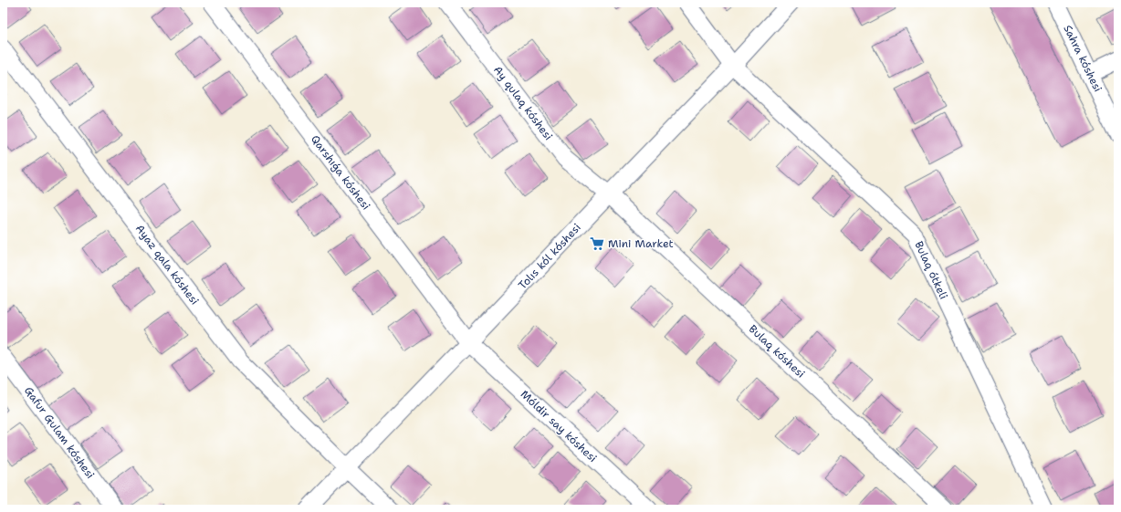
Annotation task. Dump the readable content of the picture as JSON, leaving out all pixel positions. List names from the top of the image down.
{
  "streets": {
    "street": [
      "Sahra kóshesi",
      "Ay qulaq kóshesi",
      "Qarshıǵa kóshesi",
      "Tolıs kól kóshesi",
      "Ayaz qala kóshesi",
      "Bulaq ótkeli",
      "Bulaq kóshesi",
      "Móldir say kóshesi",
      "Gafur Gulam kóshesi"
    ]
  },
  "crossings": [
    ["Ay qulaq kóshesi", "Tolıs kól kóshesi"],
    ["Ay qulaq kóshesi", "Bulaq kóshesi"],
    ["Qarshıǵa kóshesi", "Tolıs kól kóshesi"],
    ["Qarshıǵa kóshesi", "Móldir say kóshesi"],
    ["Tolıs kól kóshesi", "Ayaz qala kóshesi"],
    ["Tolıs kól kóshesi", "Bulaq ótkeli"],
    ["Tolıs kól kóshesi", "Bulaq kóshesi"],
    ["Tolıs kól kóshesi", "Móldir say kóshesi"]
  ],
  "places": {
    "supermarket": ["Mini Market"]
  }
}
